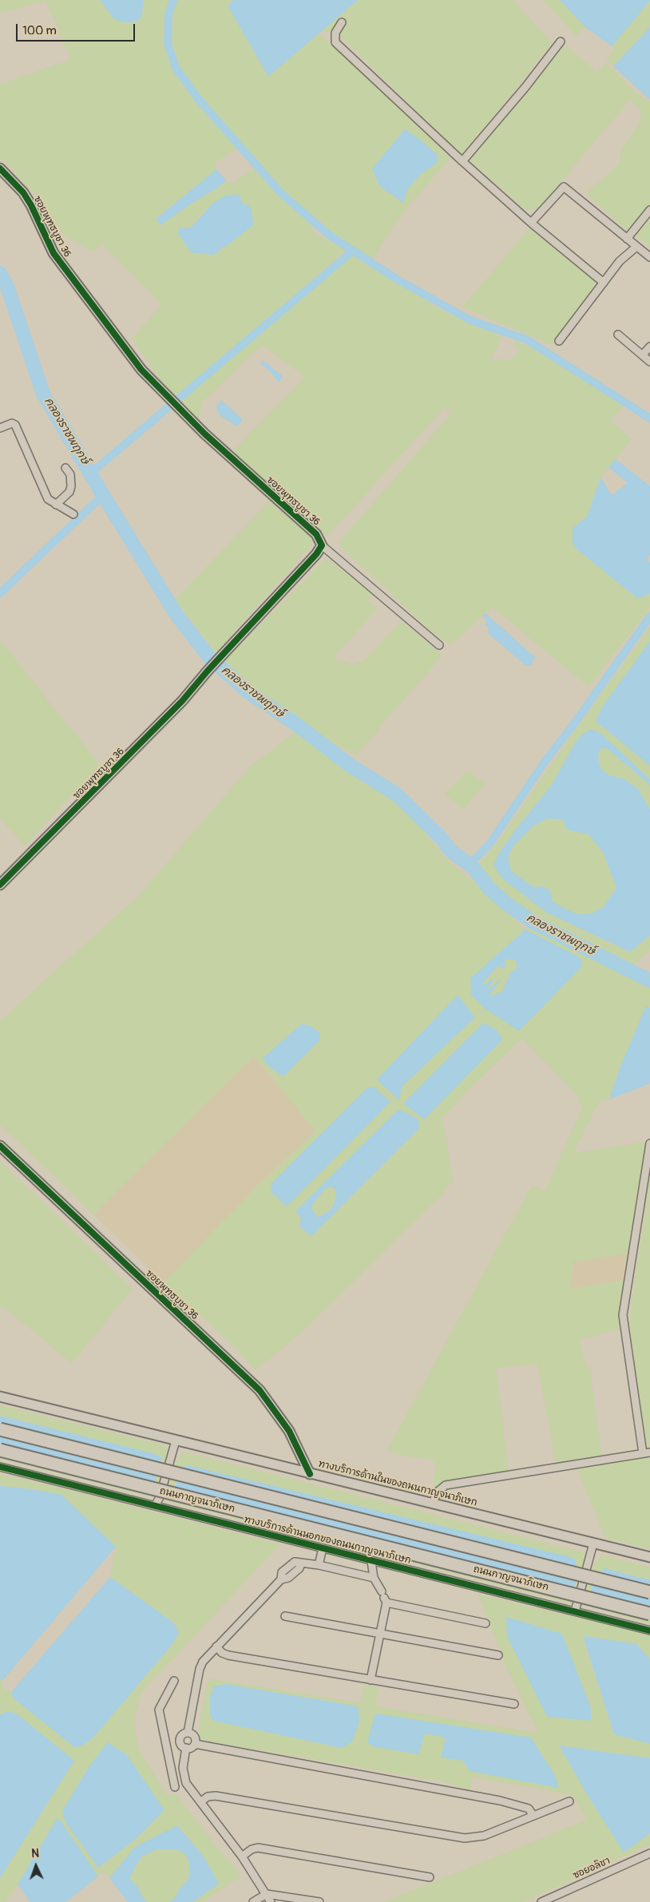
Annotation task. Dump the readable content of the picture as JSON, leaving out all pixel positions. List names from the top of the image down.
{
  "streets": {
    "highway": ["ถนนกาญจนาภิเษก"],
    "street": [
      "ซอยพุทธบูชา 36",
      "ทางบริการด้านในของถนนกาญจนาภิเษก",
      "ทางบริการด้านนอกของถนนกาญจนาภิเษก",
      "ซอยอลิชา"
    ]
  },
  "crossings": [
    ["ซอยพุทธบูชา 36", "ทางบริการด้านในของถนนกาญจนาภิเษก"]
  ],
  "water": ["คลองราชพฤกษ์"],
  "scale_bar": "100 m",
  "north": "top"
}
